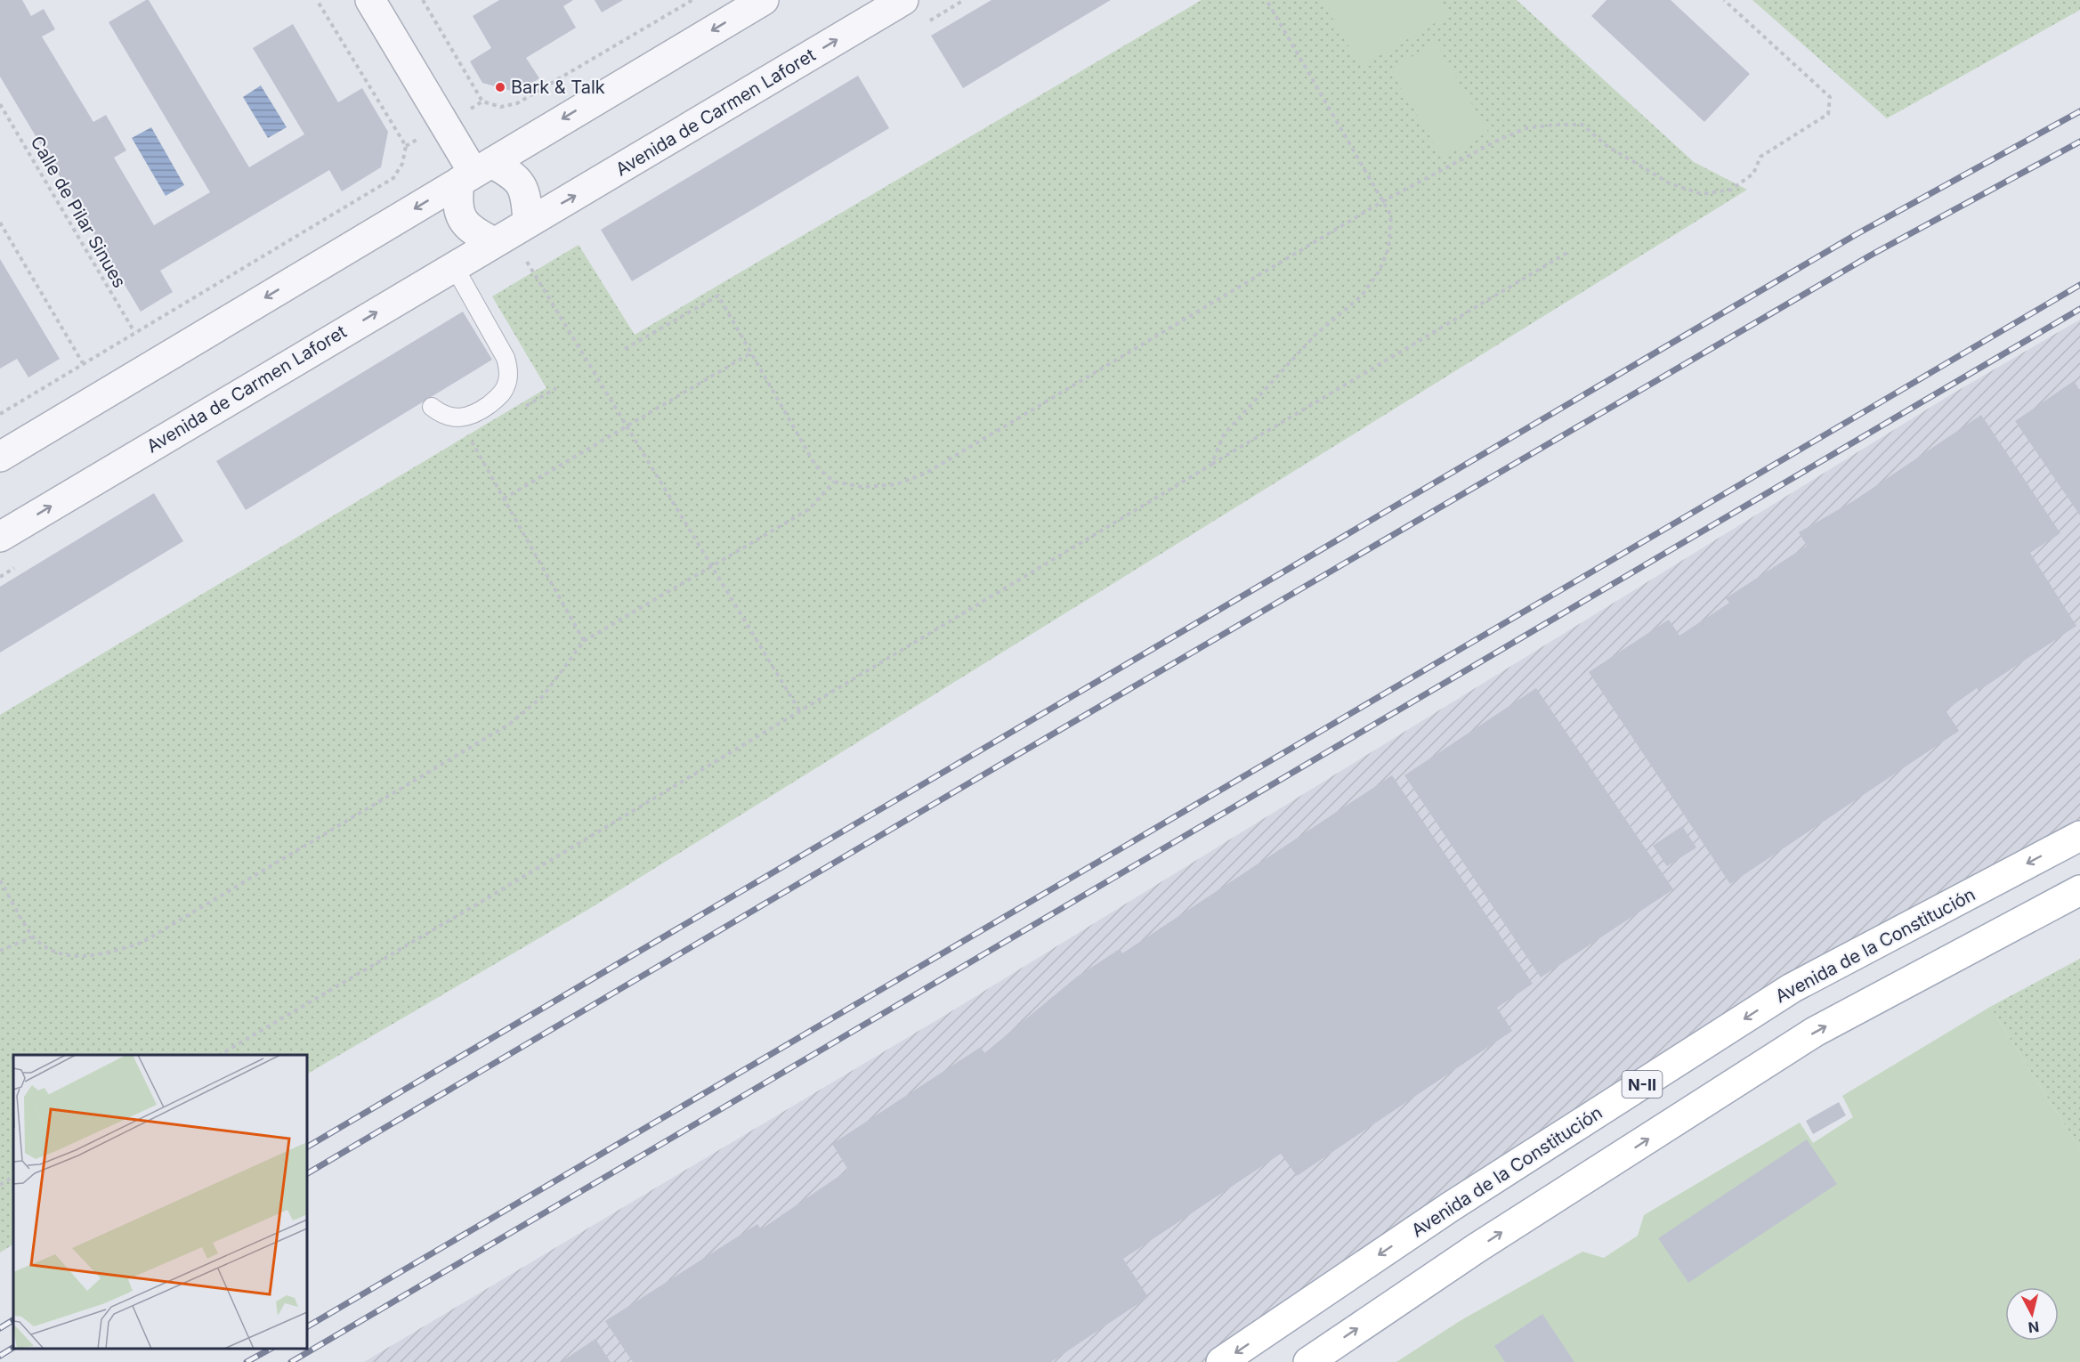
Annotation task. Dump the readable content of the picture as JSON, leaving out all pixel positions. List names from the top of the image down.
{
  "streets": {
    "main road": ["Avenida de la Constitución", "N-II"],
    "street": ["Avenida de Carmen Laforet"],
    "path": ["Calle de Pilar Sinues"]
  },
  "places": ["Bark & Talk"],
  "north": "bottom"
}
